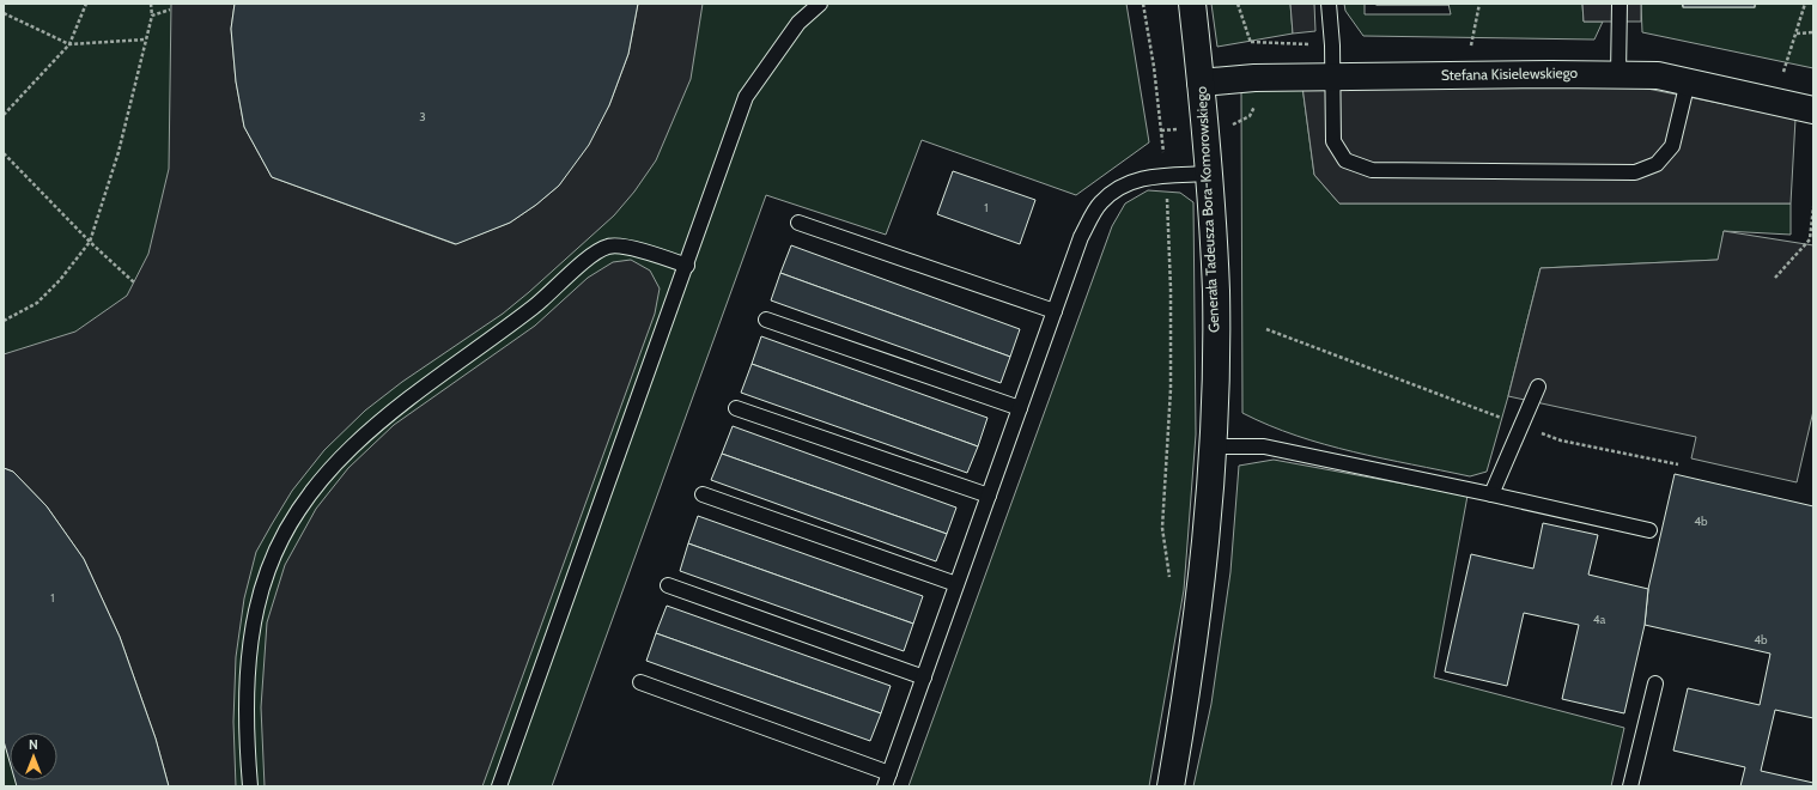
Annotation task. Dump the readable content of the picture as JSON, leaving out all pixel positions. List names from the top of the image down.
{
  "streets": {
    "street": ["Stefana Kisielewskiego", "Generała Tadeusza Bora-Komorowskiego"]
  },
  "crossings": [
    ["Stefana Kisielewskiego", "Generała Tadeusza Bora-Komorowskiego"]
  ],
  "house_numbers": [
    "3",
    "1",
    "4b",
    "1",
    "4a",
    "4b"
  ],
  "north": "top"
}
